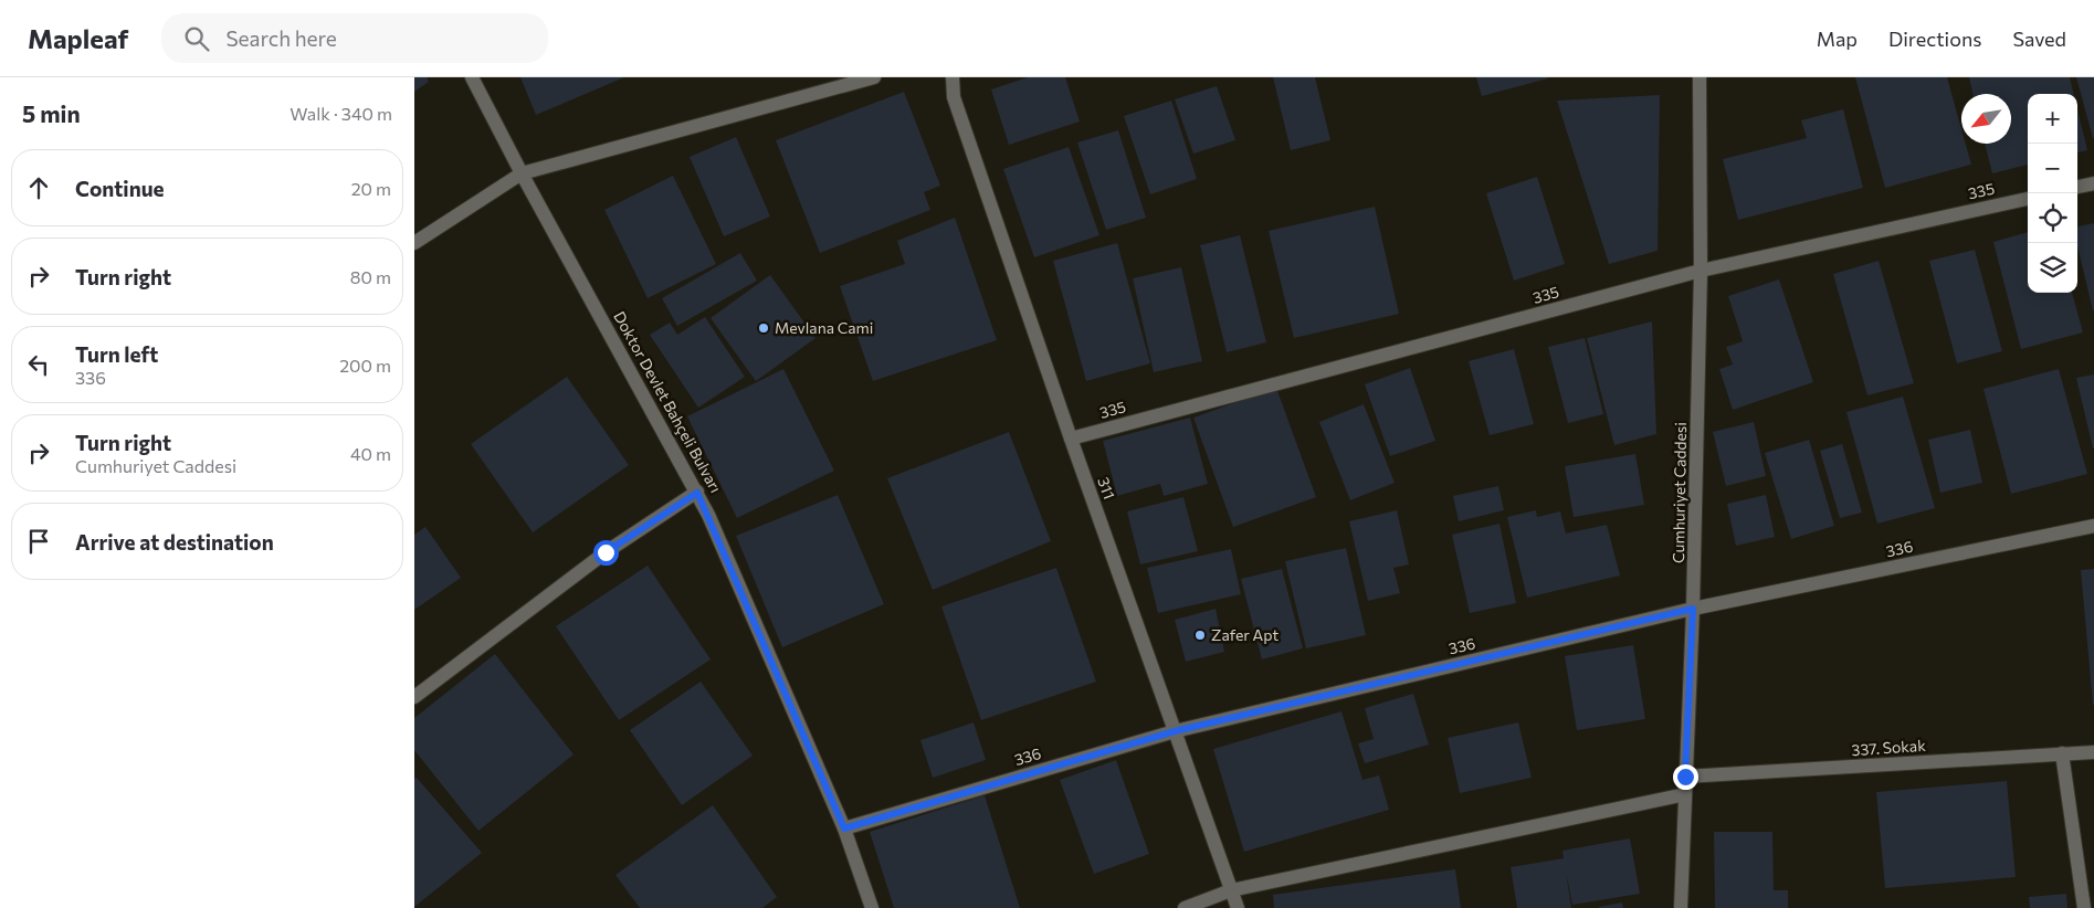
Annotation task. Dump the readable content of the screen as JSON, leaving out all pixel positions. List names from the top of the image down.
{
  "streets": {
    "street": [
      "335",
      "Doktor Devlet Bahçeli Bulvarı",
      "311",
      "Cumhuriyet Caddesi",
      "336",
      "337. Sokak"
    ]
  },
  "crossings": [
    ["335", "311"],
    ["335", "Cumhuriyet Caddesi"],
    ["Doktor Devlet Bahçeli Bulvarı", "336"],
    ["311", "336"],
    ["Cumhuriyet Caddesi", "336"],
    ["Cumhuriyet Caddesi", "337. Sokak"]
  ],
  "places": ["Mevlana Cami", "Zafer Apt"],
  "north": "bottom left",
  "page": {
    "header": "Mapleaf",
    "search": "Search here",
    "nav": ["Map", "Directions", "Saved"],
    "heading": ["5 min", "Walk · 340 m"],
    "map_buttons": ["+", "−"],
    "list": [
      ["Continue", "20 m"],
      ["Turn right", "80 m"],
      ["Turn left", "336", "200 m"],
      ["Turn right", "Cumhuriyet Caddesi", "40 m"],
      "Arrive at destination"
    ]
  }
}
